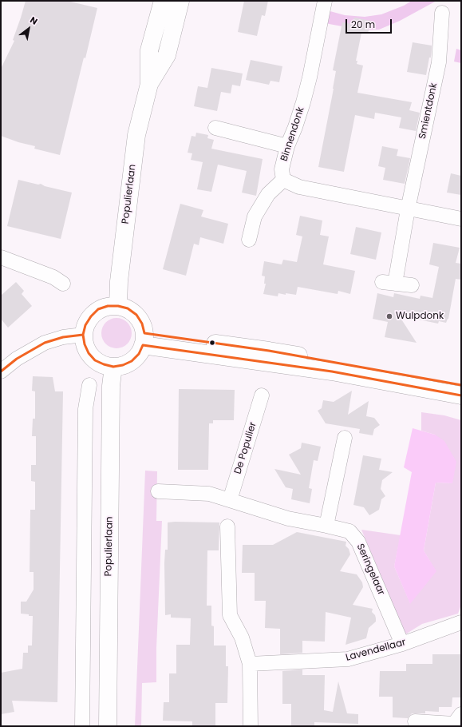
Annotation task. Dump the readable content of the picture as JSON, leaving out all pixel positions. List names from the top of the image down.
{
  "streets": {
    "street": [
      "Smientdonk",
      "Binnendonk",
      "Populierlaan",
      "De Populier",
      "Seringelaar",
      "Lavendellaar"
    ]
  },
  "crossings": [
    ["Seringelaar", "Lavendellaar"]
  ],
  "places": ["Wulpdonk"],
  "scale_bar": "20 m",
  "north": "top right"
}
